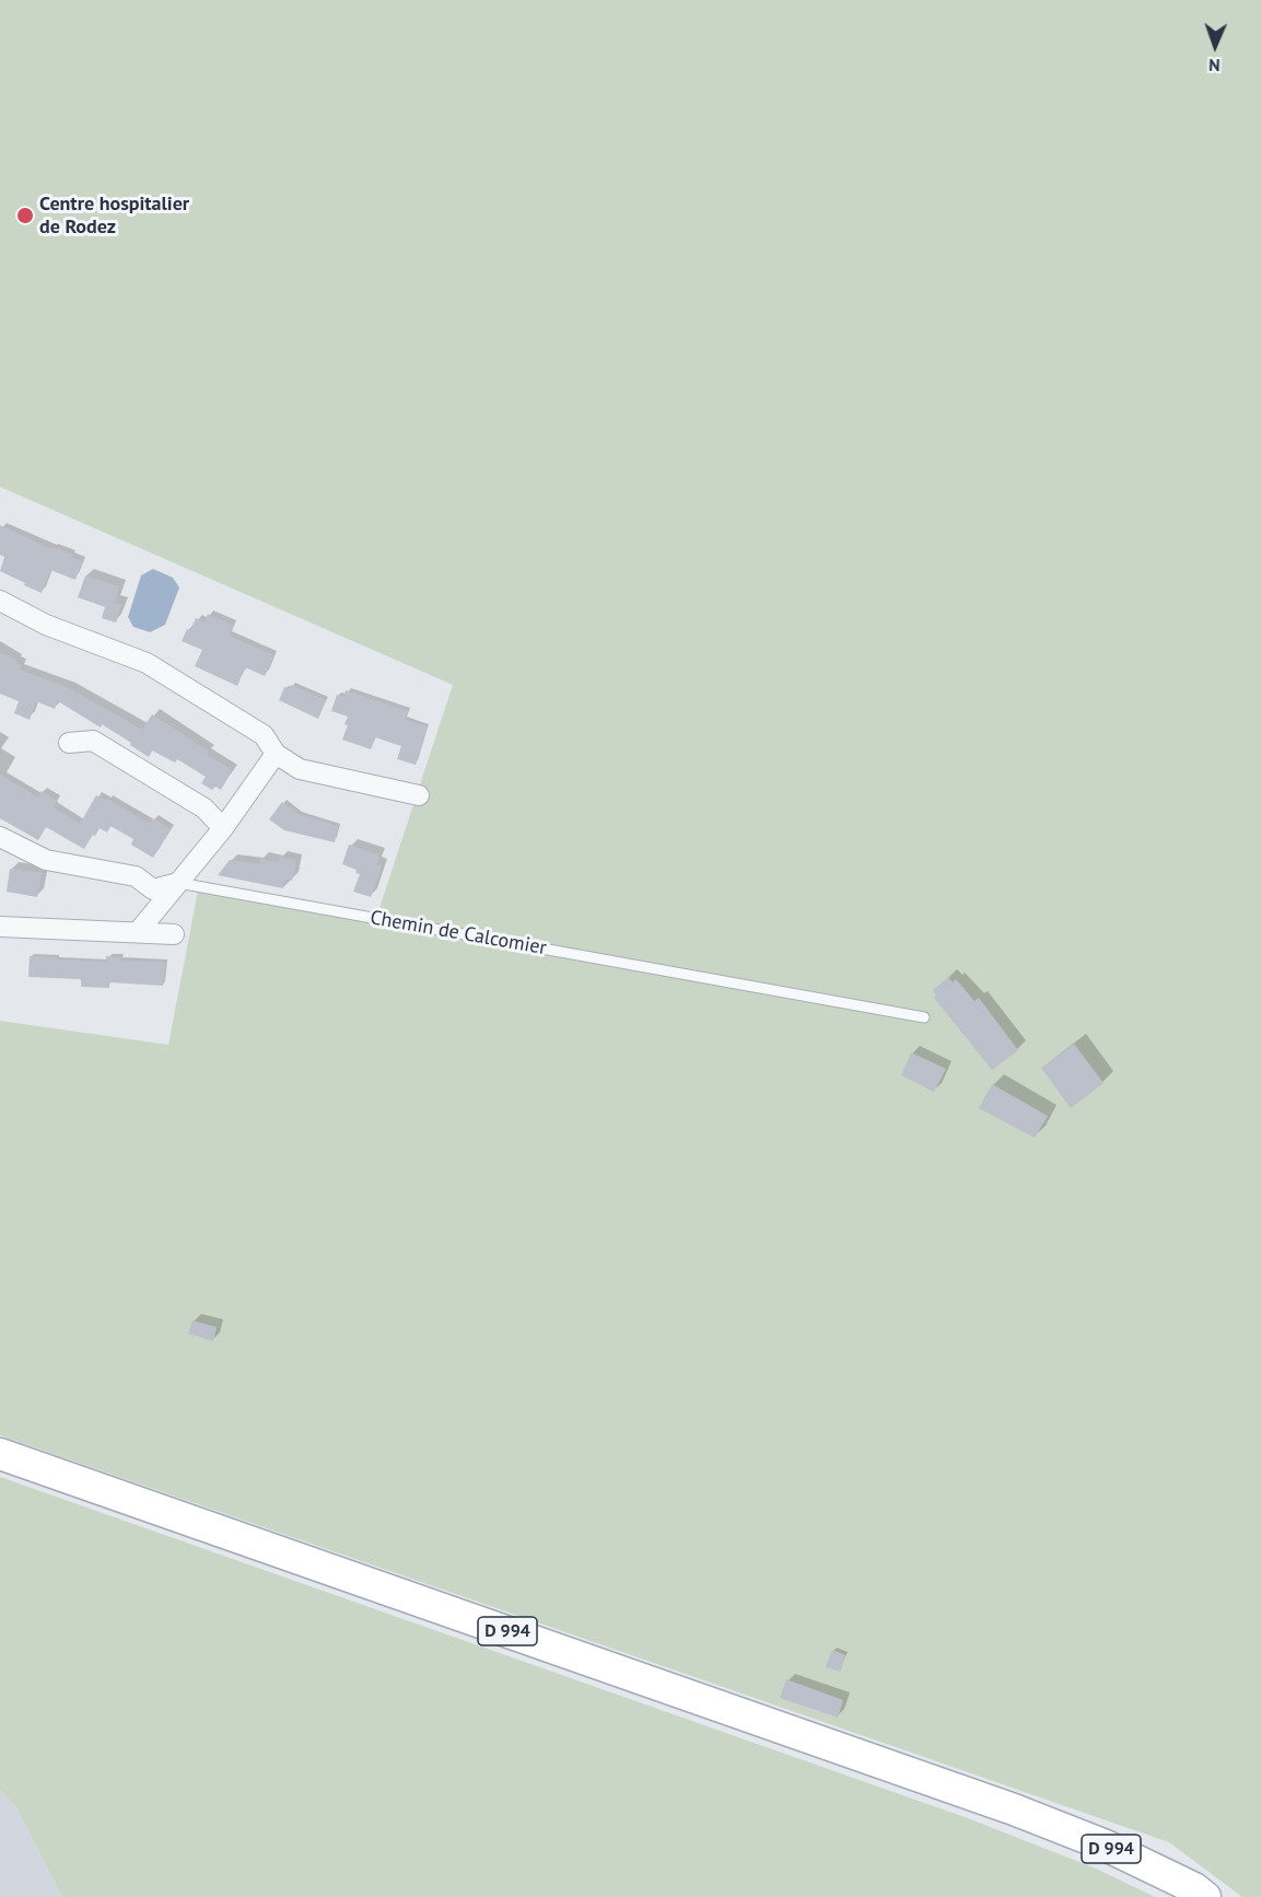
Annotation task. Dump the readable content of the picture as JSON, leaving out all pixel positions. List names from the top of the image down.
{
  "streets": {
    "main road": ["D 994"],
    "street": ["Chemin de Calcomier"]
  },
  "places": ["Centre hospitalier de Rodez"],
  "north": "bottom"
}
